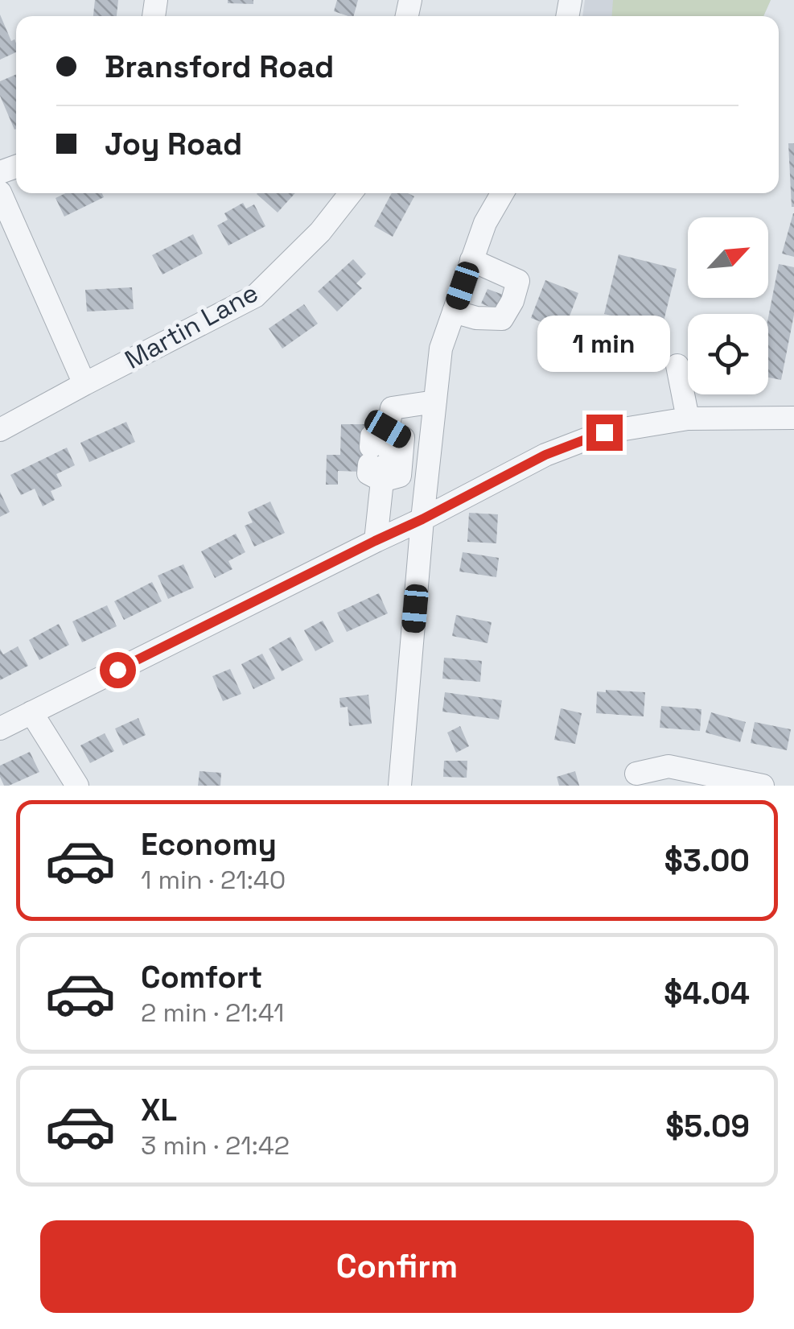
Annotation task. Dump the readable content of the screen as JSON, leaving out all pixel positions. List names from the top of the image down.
{
  "streets": {
    "street": ["Martin Lane"]
  },
  "north": "top right",
  "page": {
    "banner": ["Bransford Road", "Joy Road"],
    "bubble": "1 min",
    "list": [
      {
        "name": "Economy",
        "note": "1 min · 21:40",
        "value": "$3.00"
      },
      {
        "name": "Comfort",
        "note": "2 min · 21:41",
        "value": "$4.04"
      },
      {
        "name": "XL",
        "note": "3 min · 21:42",
        "value": "$5.09"
      }
    ],
    "buttons": "Confirm"
  }
}
